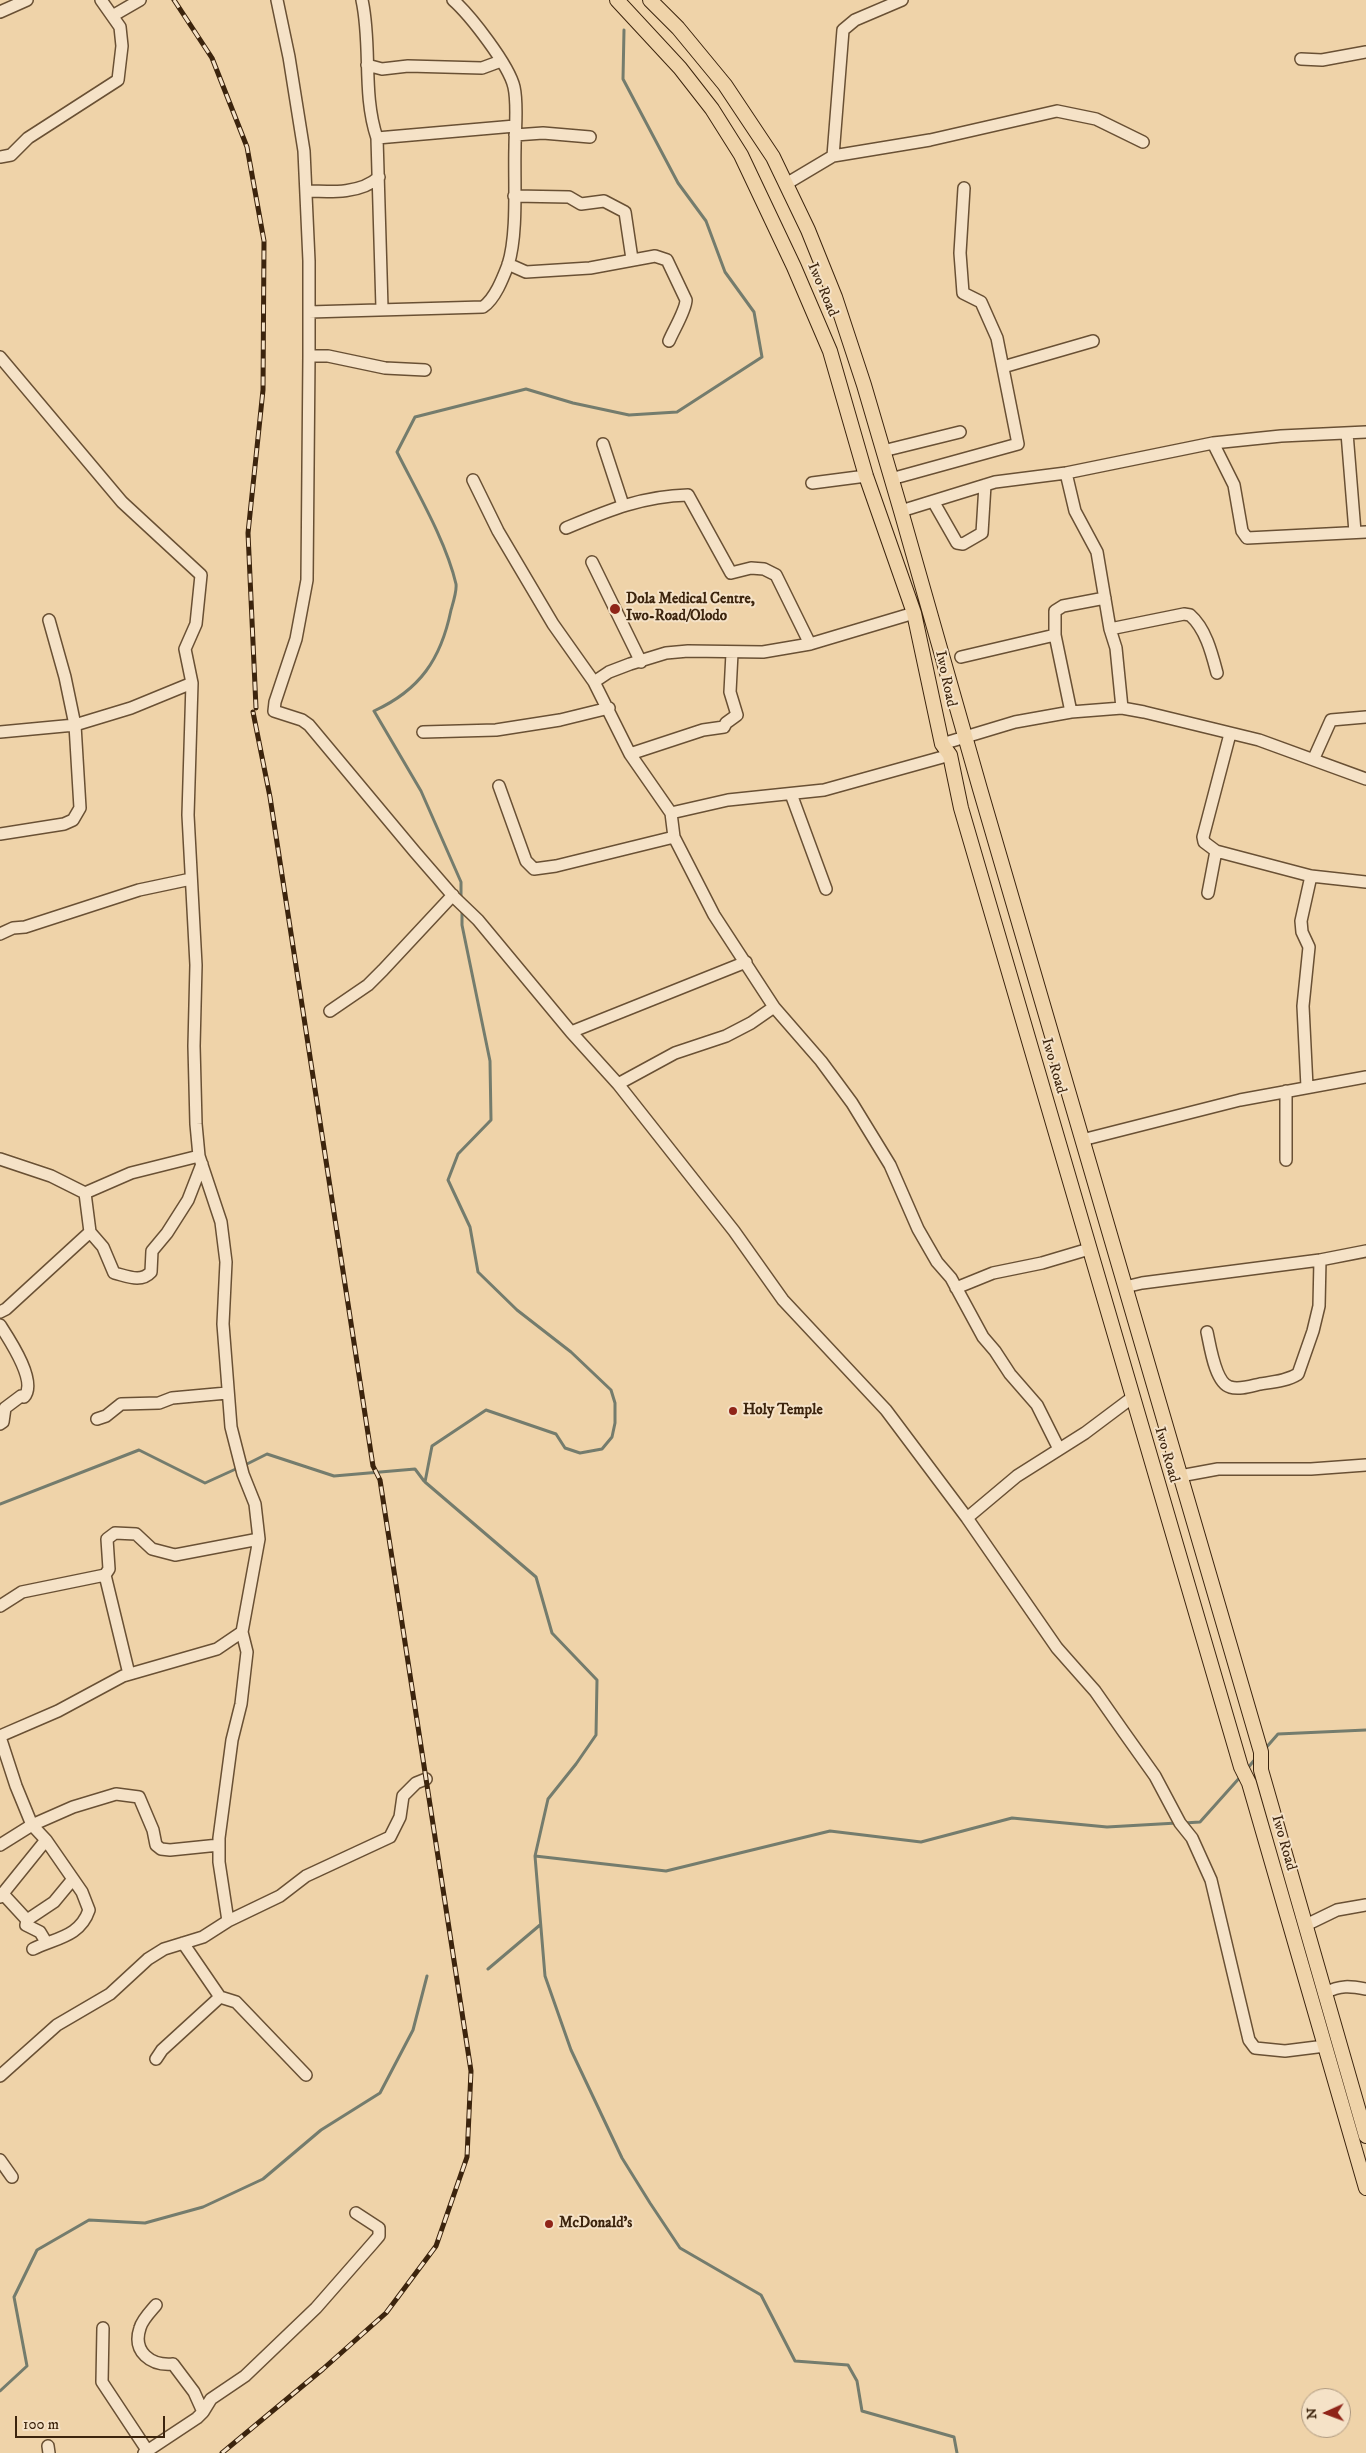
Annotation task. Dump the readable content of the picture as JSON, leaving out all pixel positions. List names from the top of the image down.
{
  "streets": {
    "main road": ["Iwo Road"]
  },
  "places": ["Dola Medical Centre, Iwo-Road/Olodo", "Holy Temple", "McDonald's"],
  "scale_bar": "100 m",
  "north": "left"
}
